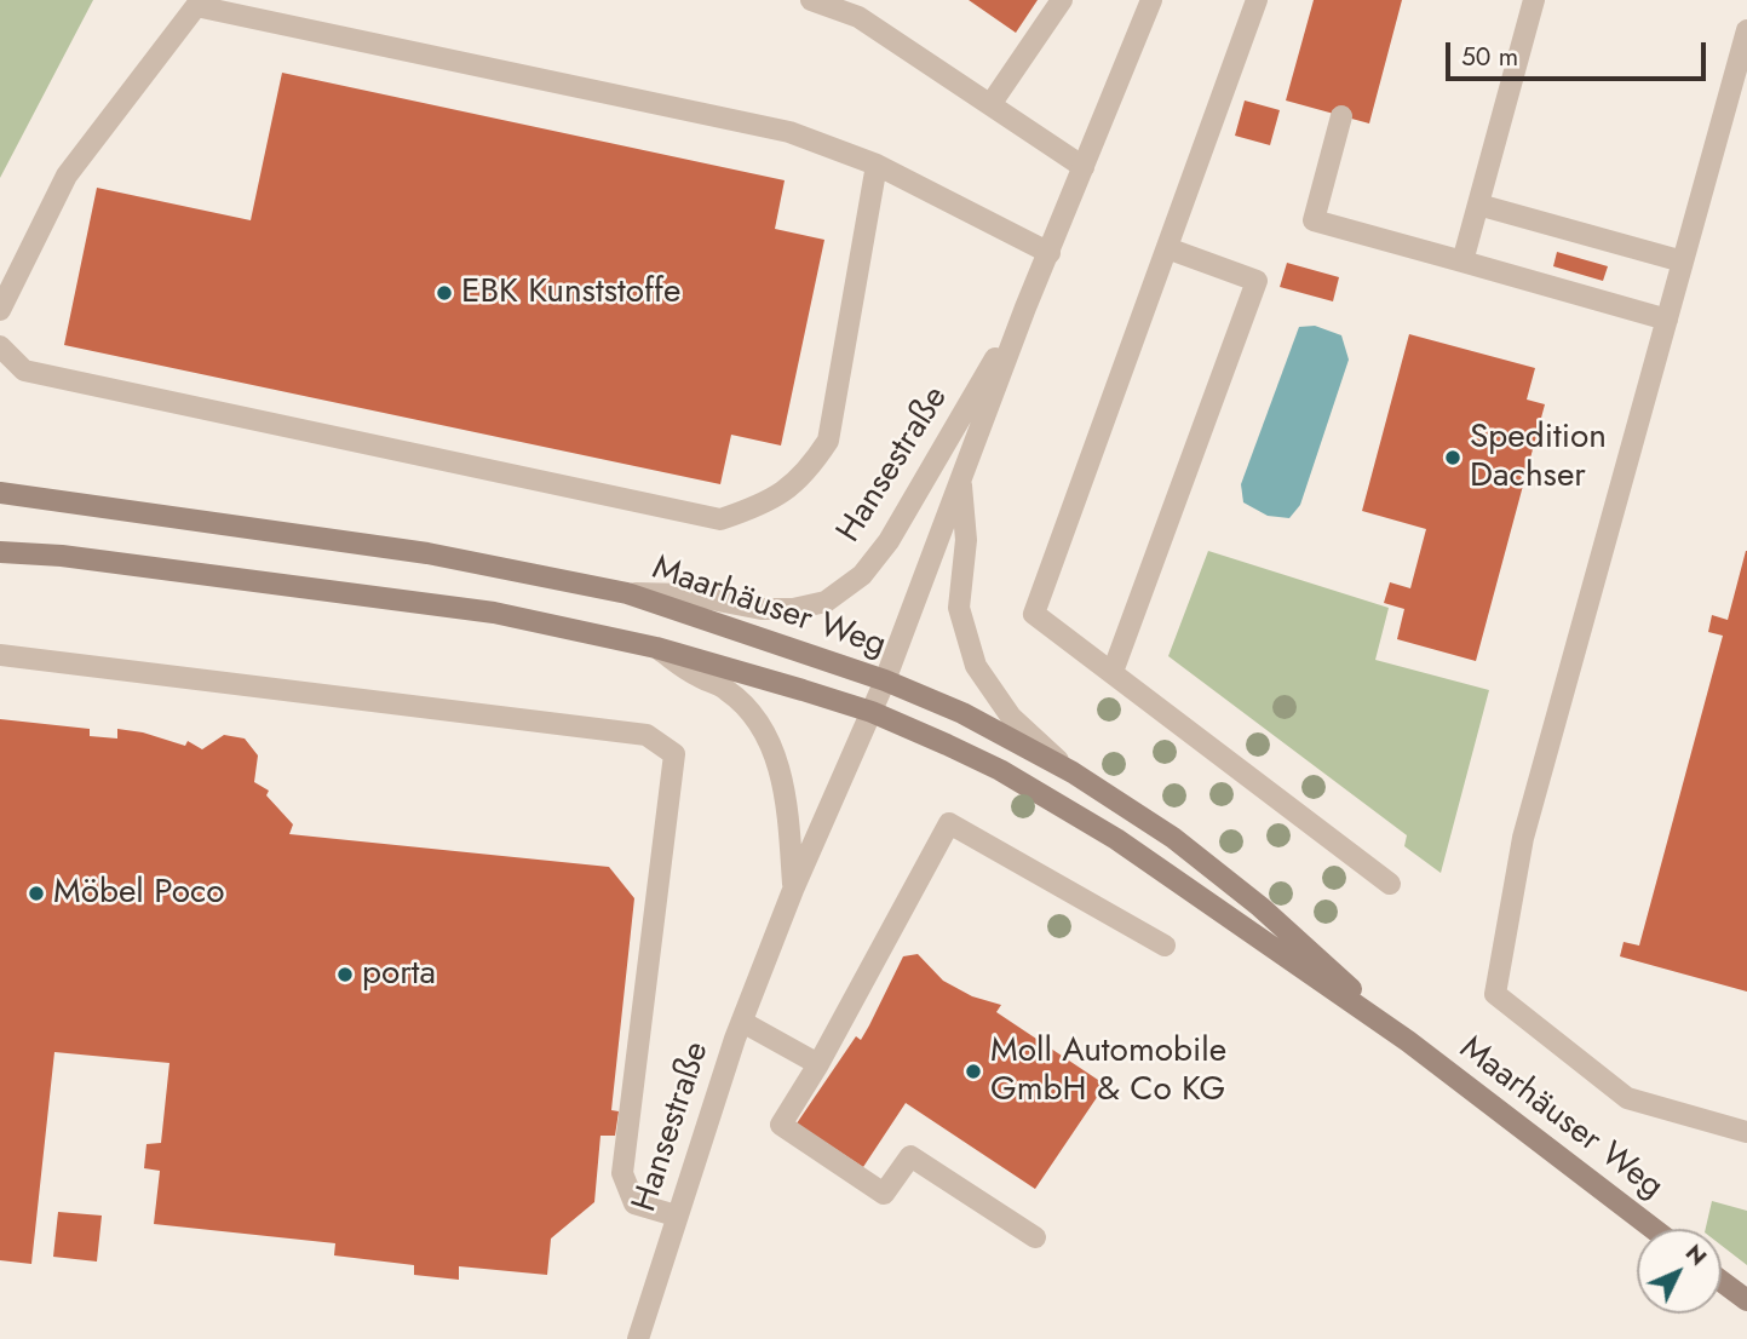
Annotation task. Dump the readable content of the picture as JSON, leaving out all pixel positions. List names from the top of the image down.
{
  "streets": {
    "main road": ["Maarhäuser Weg"],
    "street": ["Hansestraße"]
  },
  "crossings": [
    ["Hansestraße", "Maarhäuser Weg"]
  ],
  "places": [
    "EBK Kunststoffe",
    "Spedition Dachser",
    "Möbel Poco",
    "porta",
    "Moll Automobile GmbH & Co KG"
  ],
  "scale_bar": "50 m",
  "north": "top right"
}
